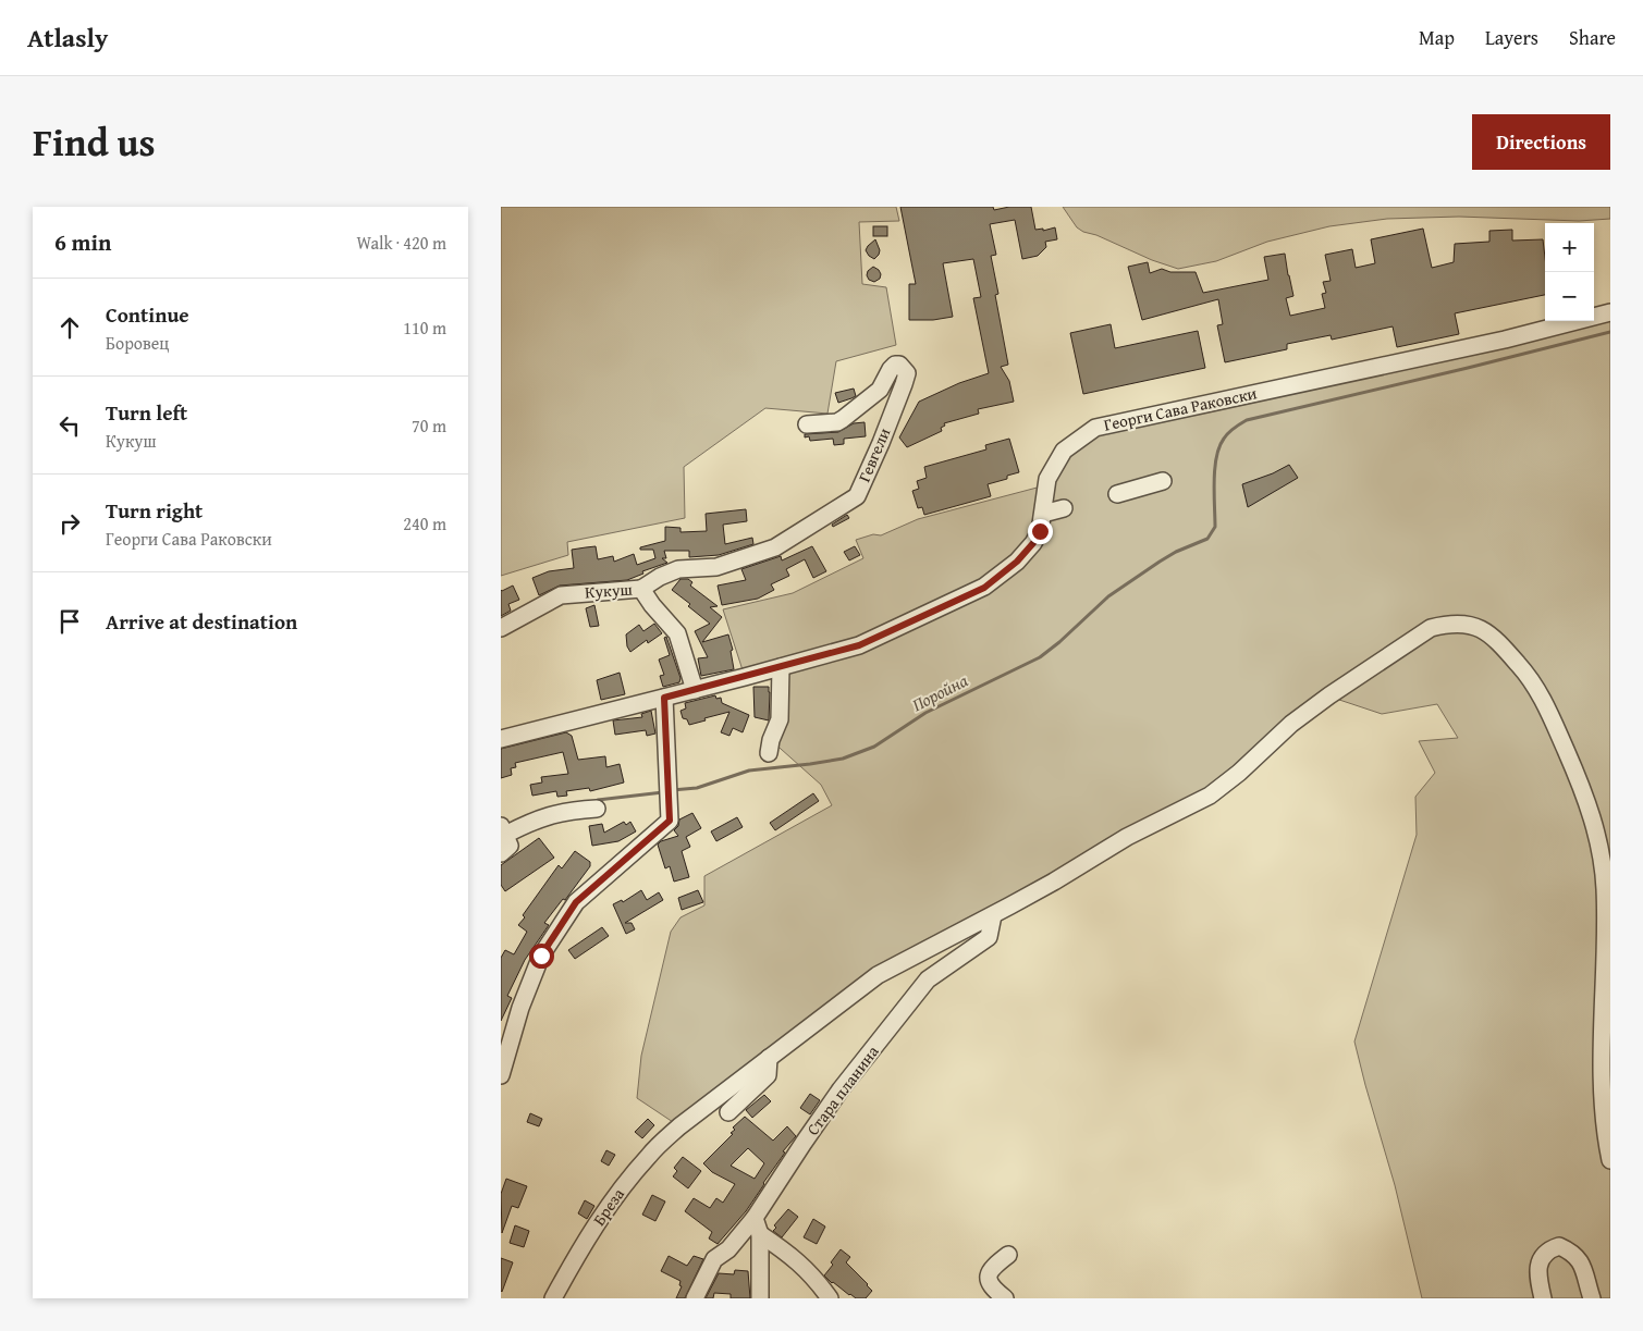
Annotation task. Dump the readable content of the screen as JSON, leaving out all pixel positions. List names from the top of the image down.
{
  "streets": {
    "street": [
      "Георги Сава Раковски",
      "Гевгели",
      "Кукуш",
      "Стара планина",
      "Бреза"
    ]
  },
  "crossings": [
    ["Георги Сава Раковски", "Кукуш"],
    ["Гевгели", "Кукуш"],
    ["Стара планина", "Бреза"]
  ],
  "water": ["Поройна"],
  "page": {
    "header": "Atlasly",
    "nav": ["Map", "Layers", "Share"],
    "title": "Find us",
    "buttons": "Directions",
    "heading": ["6 min", "Walk · 420 m"],
    "map_buttons": ["+", "−"],
    "list": [
      ["Continue", "Боровец", "110 m"],
      ["Turn left", "Кукуш", "70 m"],
      ["Turn right", "Георги Сава Раковски", "240 m"],
      "Arrive at destination"
    ]
  }
}
